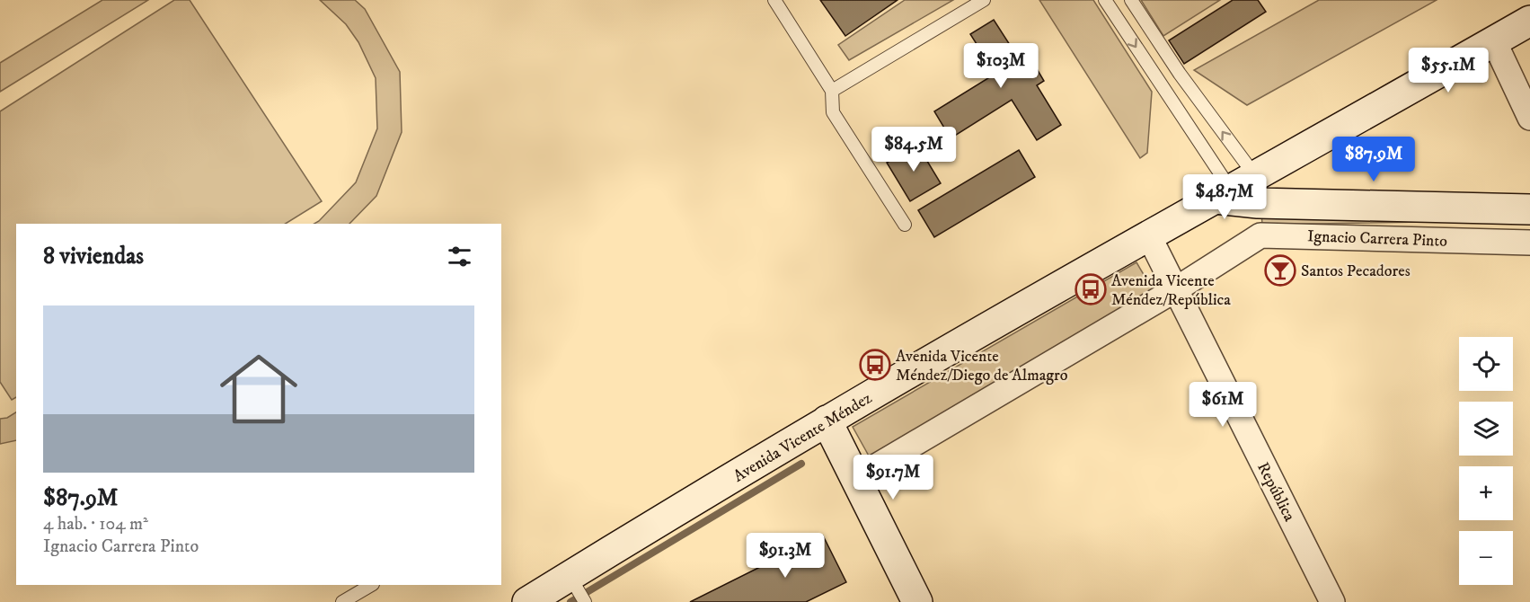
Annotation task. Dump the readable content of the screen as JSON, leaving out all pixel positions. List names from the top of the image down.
{
  "streets": {
    "main road": ["Ignacio Carrera Pinto", "Avenida Vicente Méndez"],
    "street": ["República"]
  },
  "crossings": [
    ["Ignacio Carrera Pinto", "Avenida Vicente Méndez"],
    ["Ignacio Carrera Pinto", "República"],
    ["Avenida Vicente Méndez", "República"]
  ],
  "places": {
    "bar": ["Santos Pecadores"],
    "bus stop": ["Avenida Vicente Méndez/República", "Avenida Vicente Méndez/Diego de Almagro"]
  },
  "page": {
    "price": [
      "$103M",
      "$55.1M",
      "$84.5M",
      "$87.9M",
      "$48.7M",
      "$61M",
      "$91.7M",
      "$91.3M"
    ],
    "heading": "8 viviendas",
    "list": [
      {
        "name": "$87.9M",
        "note": "4 hab. · 104 m² · Ignacio Carrera Pinto"
      }
    ],
    "map_buttons": ["+", "−"]
  }
}
